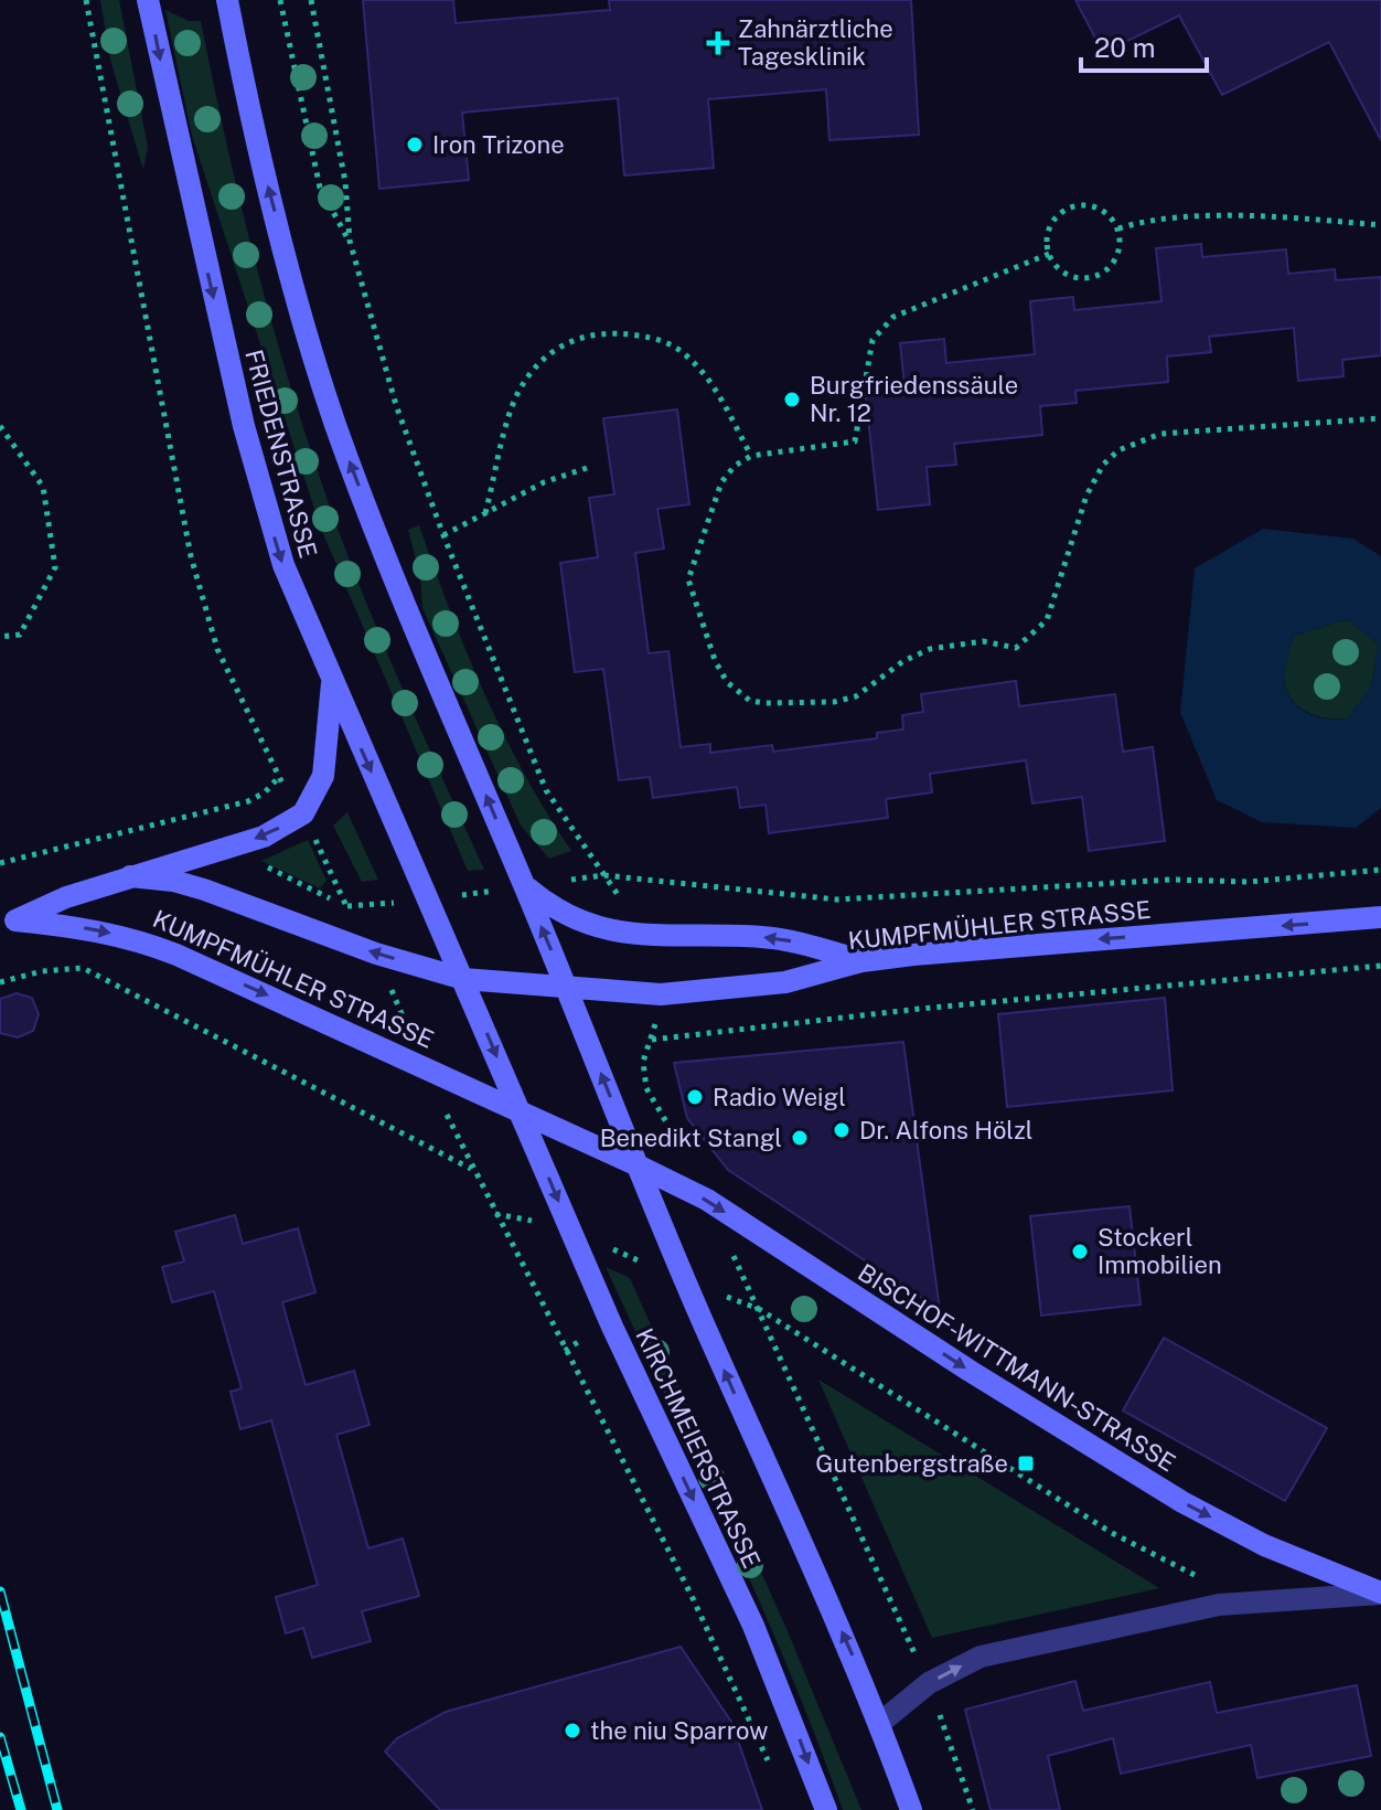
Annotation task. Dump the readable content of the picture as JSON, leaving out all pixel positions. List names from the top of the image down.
{
  "streets": {
    "main road": [
      "FRIEDENSTRASSE",
      "KUMPFMÜHLER STRASSE",
      "BISCHOF-WITTMANN-STRASSE",
      "KIRCHMEIERSTRASSE"
    ]
  },
  "crossings": [
    ["FRIEDENSTRASSE", "KUMPFMÜHLER STRASSE"],
    ["FRIEDENSTRASSE", "KIRCHMEIERSTRASSE"],
    ["KUMPFMÜHLER STRASSE", "BISCHOF-WITTMANN-STRASSE"],
    ["KUMPFMÜHLER STRASSE", "KIRCHMEIERSTRASSE"]
  ],
  "one_way": ["BISCHOF-WITTMANN-STRASSE"],
  "places": {
    "health": ["Zahnärztliche Tagesklinik"],
    "other": [
      "Iron Trizone",
      "Burgfriedenssäule Nr. 12",
      "Radio Weigl",
      "Dr. Alfons Hölzl",
      "Benedikt Stangl",
      "Stockerl Immobilien",
      "the niu Sparrow"
    ],
    "transit": ["Gutenbergstraße"]
  },
  "scale_bar": "20 m"
}
